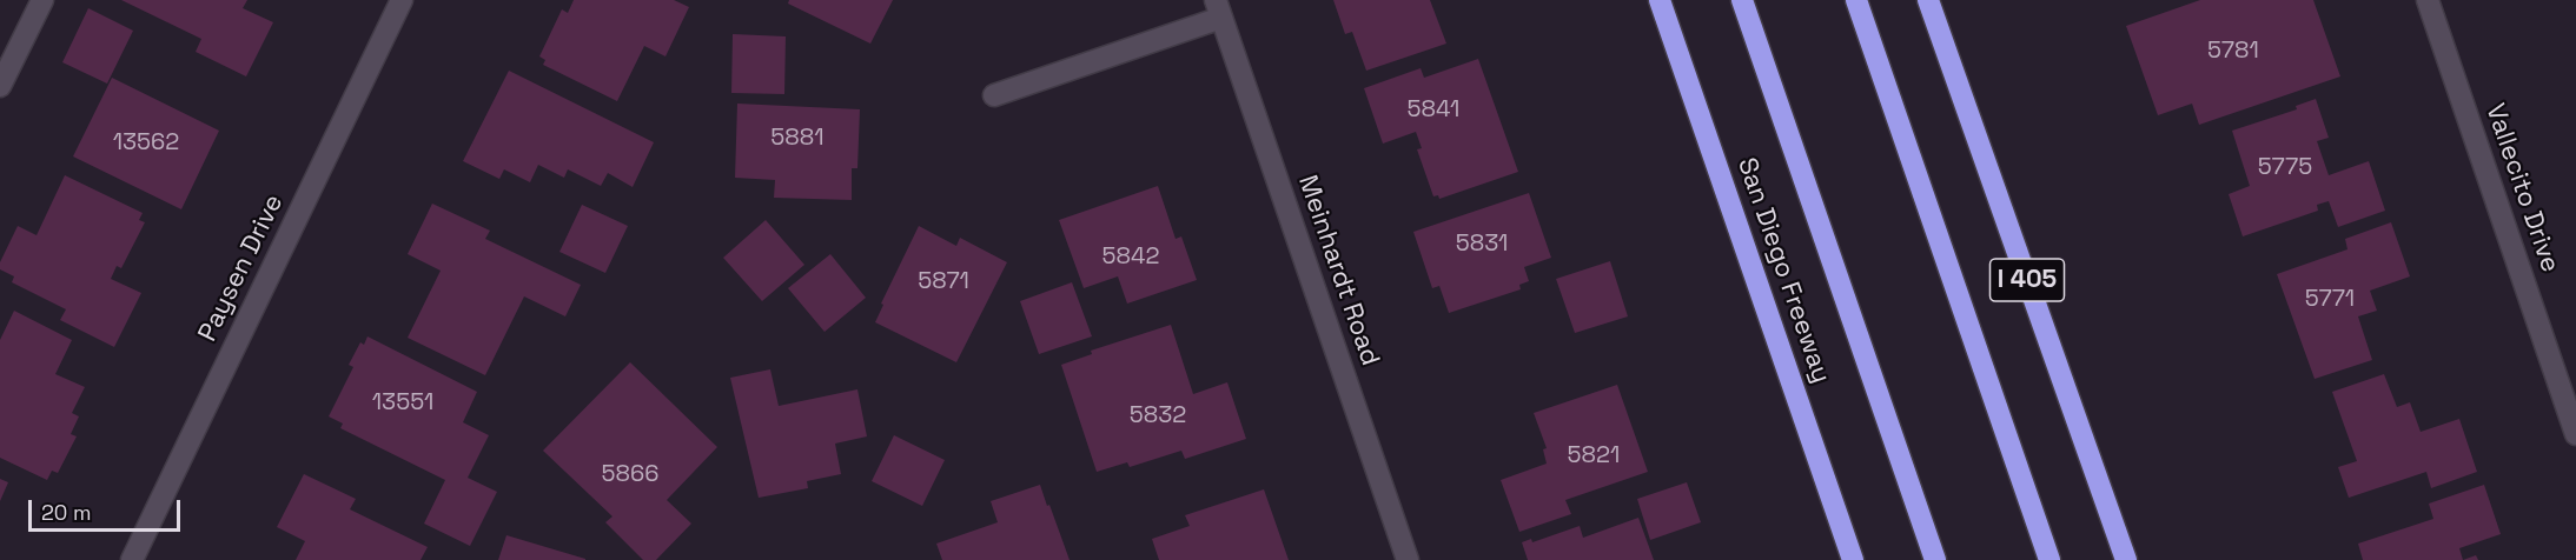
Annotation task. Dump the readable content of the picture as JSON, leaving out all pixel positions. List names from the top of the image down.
{
  "streets": {
    "highway": ["San Diego Freeway", "I 405"],
    "street": ["Vallecito Drive", "Paysen Drive", "Meinhardt Road"]
  },
  "house_numbers": [
    "5781",
    "5841",
    "5881",
    "13562",
    "5775",
    "5831",
    "5842",
    "5871",
    "5771",
    "13551",
    "5832",
    "5821",
    "5866"
  ],
  "scale_bar": "20 m"
}
